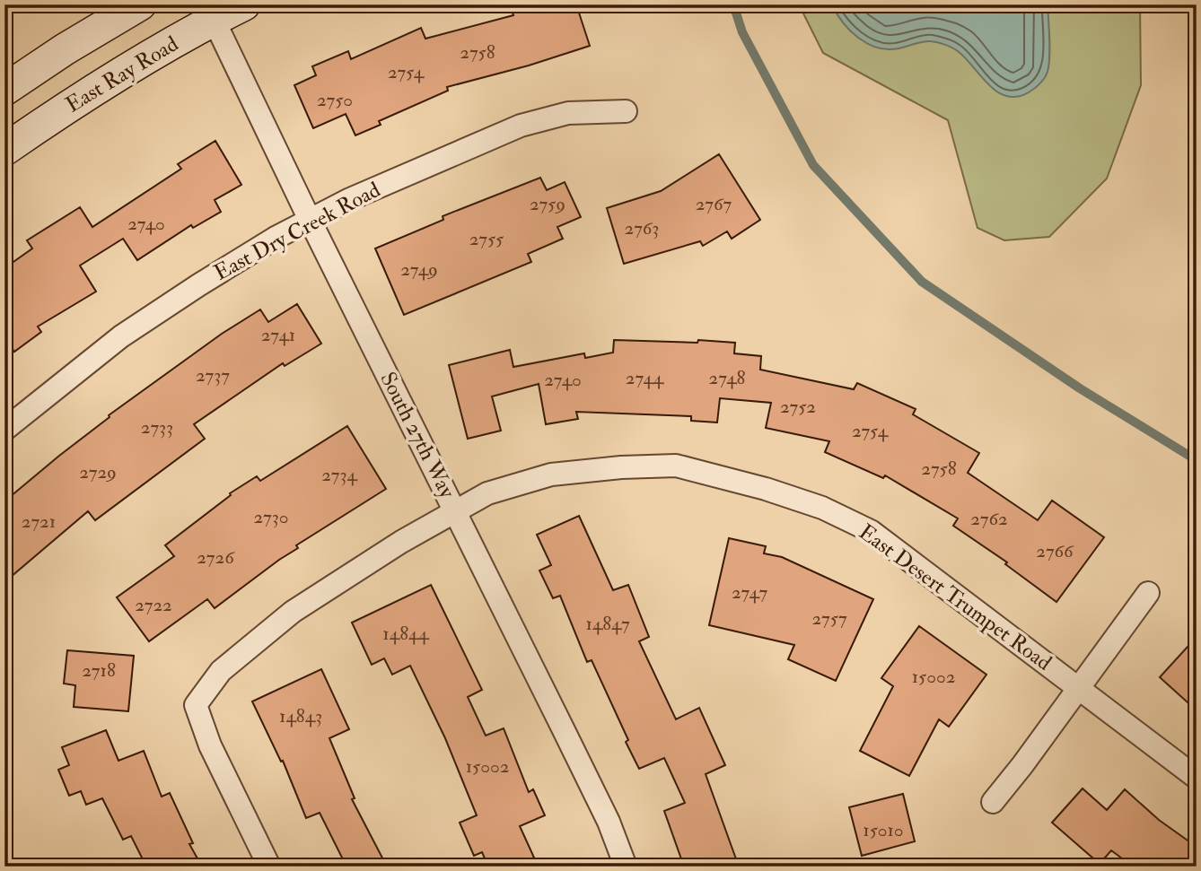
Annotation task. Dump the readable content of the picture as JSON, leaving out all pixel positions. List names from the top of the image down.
{
  "streets": {
    "main road": ["East Ray Road"],
    "street": ["East Dry Creek Road", "South 27th Way", "East Desert Trumpet Road"]
  },
  "crossings": [
    ["East Ray Road", "South 27th Way"],
    ["East Dry Creek Road", "South 27th Way"],
    ["South 27th Way", "East Desert Trumpet Road"]
  ],
  "house_numbers": [
    "2758",
    "2754",
    "2750",
    "2759",
    "2767",
    "2740",
    "2763",
    "2755",
    "2749",
    "2741",
    "2737",
    "2744",
    "2748",
    "2740",
    "2752",
    "2733",
    "2754",
    "2758",
    "2729",
    "2734",
    "2730",
    "2762",
    "2721",
    "2766",
    "2726",
    "2747",
    "2722",
    "2757",
    "14847",
    "14844",
    "2718",
    "15002",
    "14843",
    "15002",
    "15010"
  ]
}
